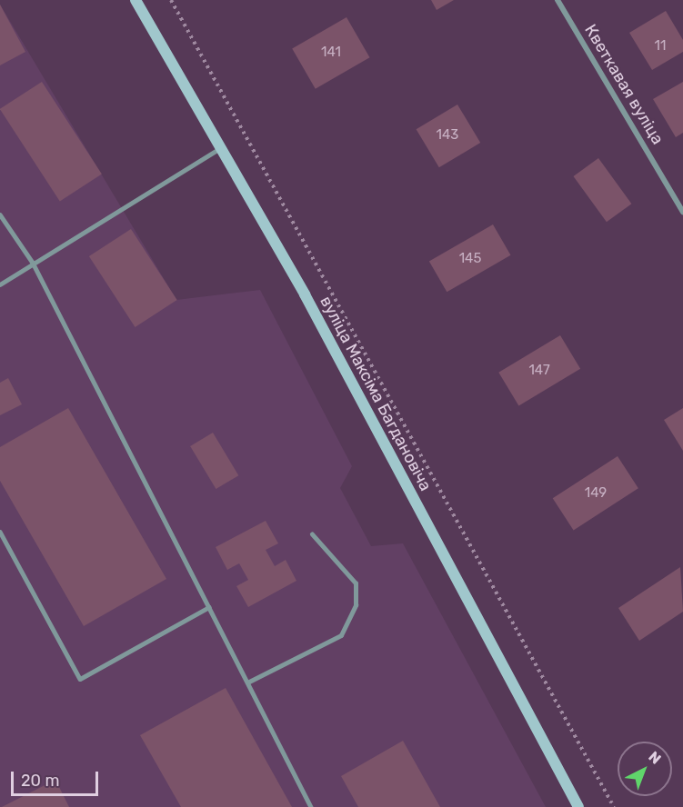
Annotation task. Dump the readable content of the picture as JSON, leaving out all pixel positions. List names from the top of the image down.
{
  "streets": {
    "main road": ["вуліца Максіма Багдановіча"],
    "street": ["Кветкавая вуліца"]
  },
  "house_numbers": [
    "11",
    "141",
    "143",
    "145",
    "147",
    "149"
  ],
  "scale_bar": "20 m",
  "north": "top right"
}
